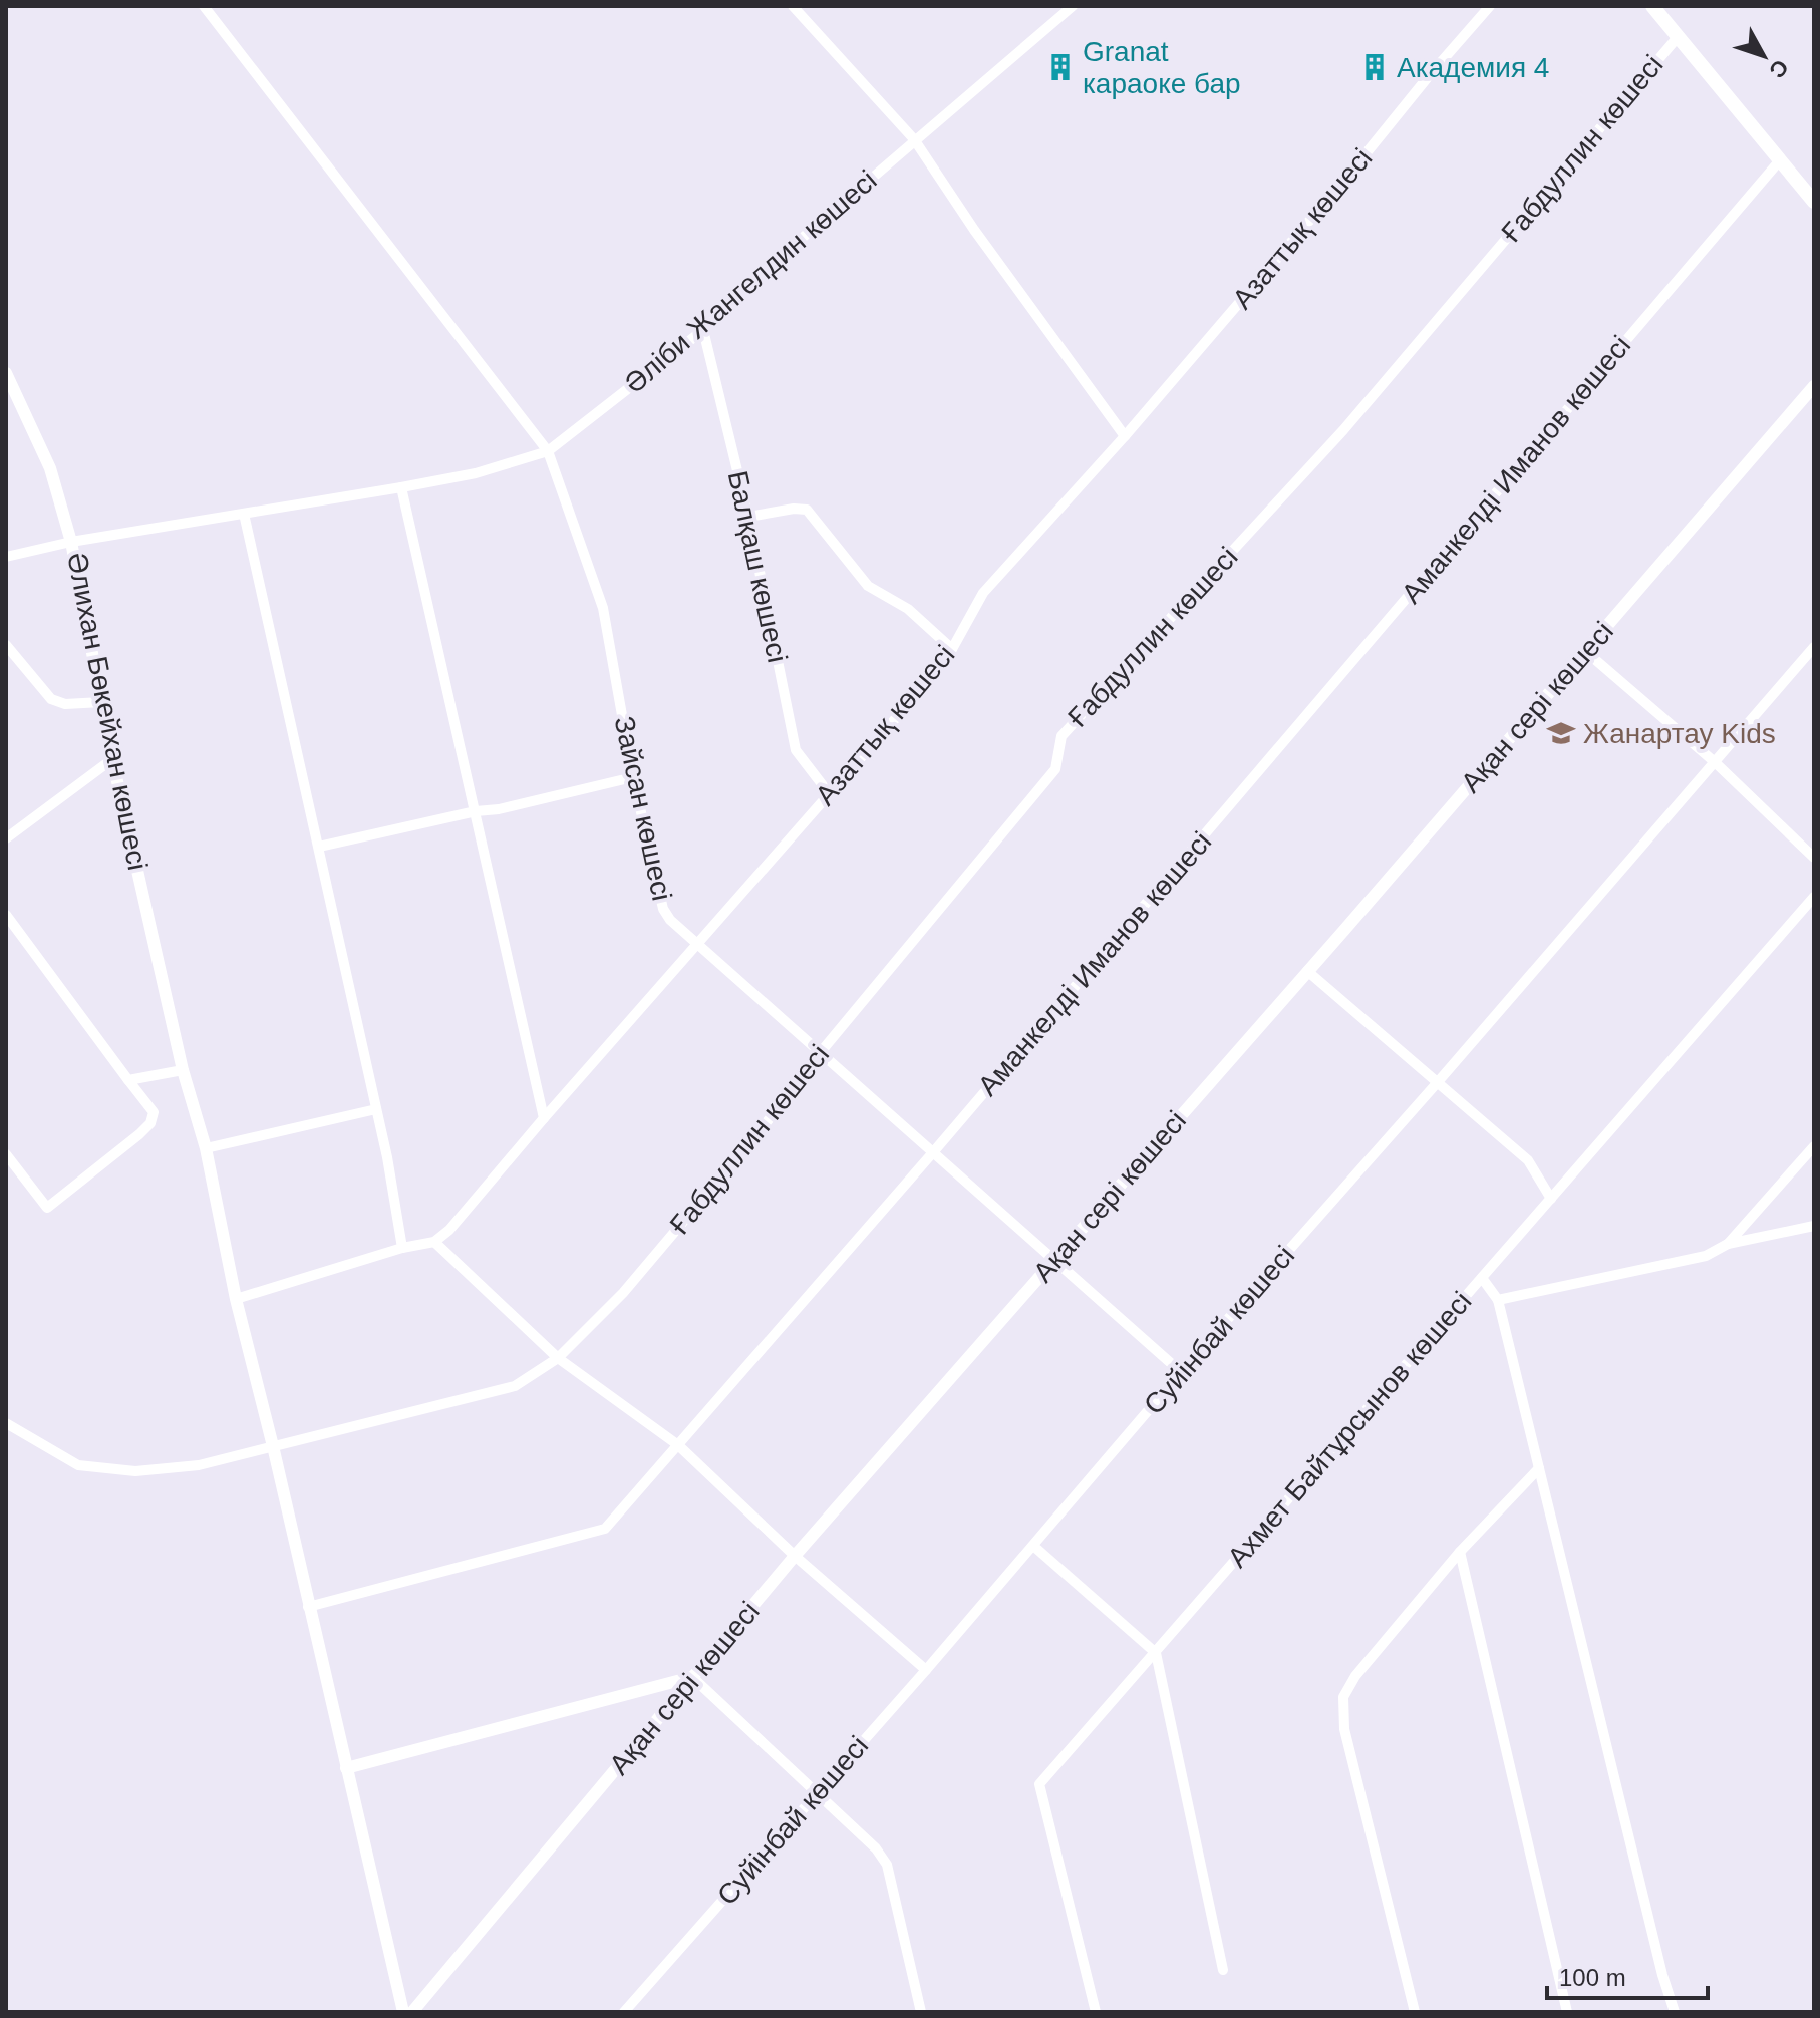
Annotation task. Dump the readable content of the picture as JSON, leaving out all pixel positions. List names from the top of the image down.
{
  "streets": {
    "street": [
      "Ғабдуллин көшесі",
      "Азаттық көшесі",
      "Әліби Жангелдин көшесі",
      "Аманкелді Иманов көшесі",
      "Балқаш көшесі",
      "Ақан сері көшесі",
      "Әлихан Бөкейхан көшесі",
      "Зайсан көшесі",
      "Суйінбай көшесі",
      "Ахмет Байтұрсынов көшесі"
    ]
  },
  "crossings": [
    ["Ғабдуллин көшесі", "Әлихан Бөкейхан көшесі"],
    ["Ғабдуллин көшесі", "Зайсан көшесі"],
    ["Азаттық көшесі", "Балқаш көшесі"],
    ["Азаттық көшесі", "Зайсан көшесі"],
    ["Әліби Жангелдин көшесі", "Балқаш көшесі"],
    ["Әліби Жангелдин көшесі", "Әлихан Бөкейхан көшесі"],
    ["Әліби Жангелдин көшесі", "Зайсан көшесі"],
    ["Аманкелді Иманов көшесі", "Әлихан Бөкейхан көшесі"],
    ["Аманкелді Иманов көшесі", "Зайсан көшесі"],
    ["Ақан сері көшесі", "Зайсан көшесі"],
    ["Әлихан Бөкейхан көшесі", "Зайсан көшесі"],
    ["Зайсан көшесі", "Суйінбай көшесі"]
  ],
  "places": {
    "building": ["Granat караоке бар", "Академия 4"],
    "school or university": ["Жанартау Kids"]
  },
  "scale_bar": "100 m",
  "north": "bottom right"
}
